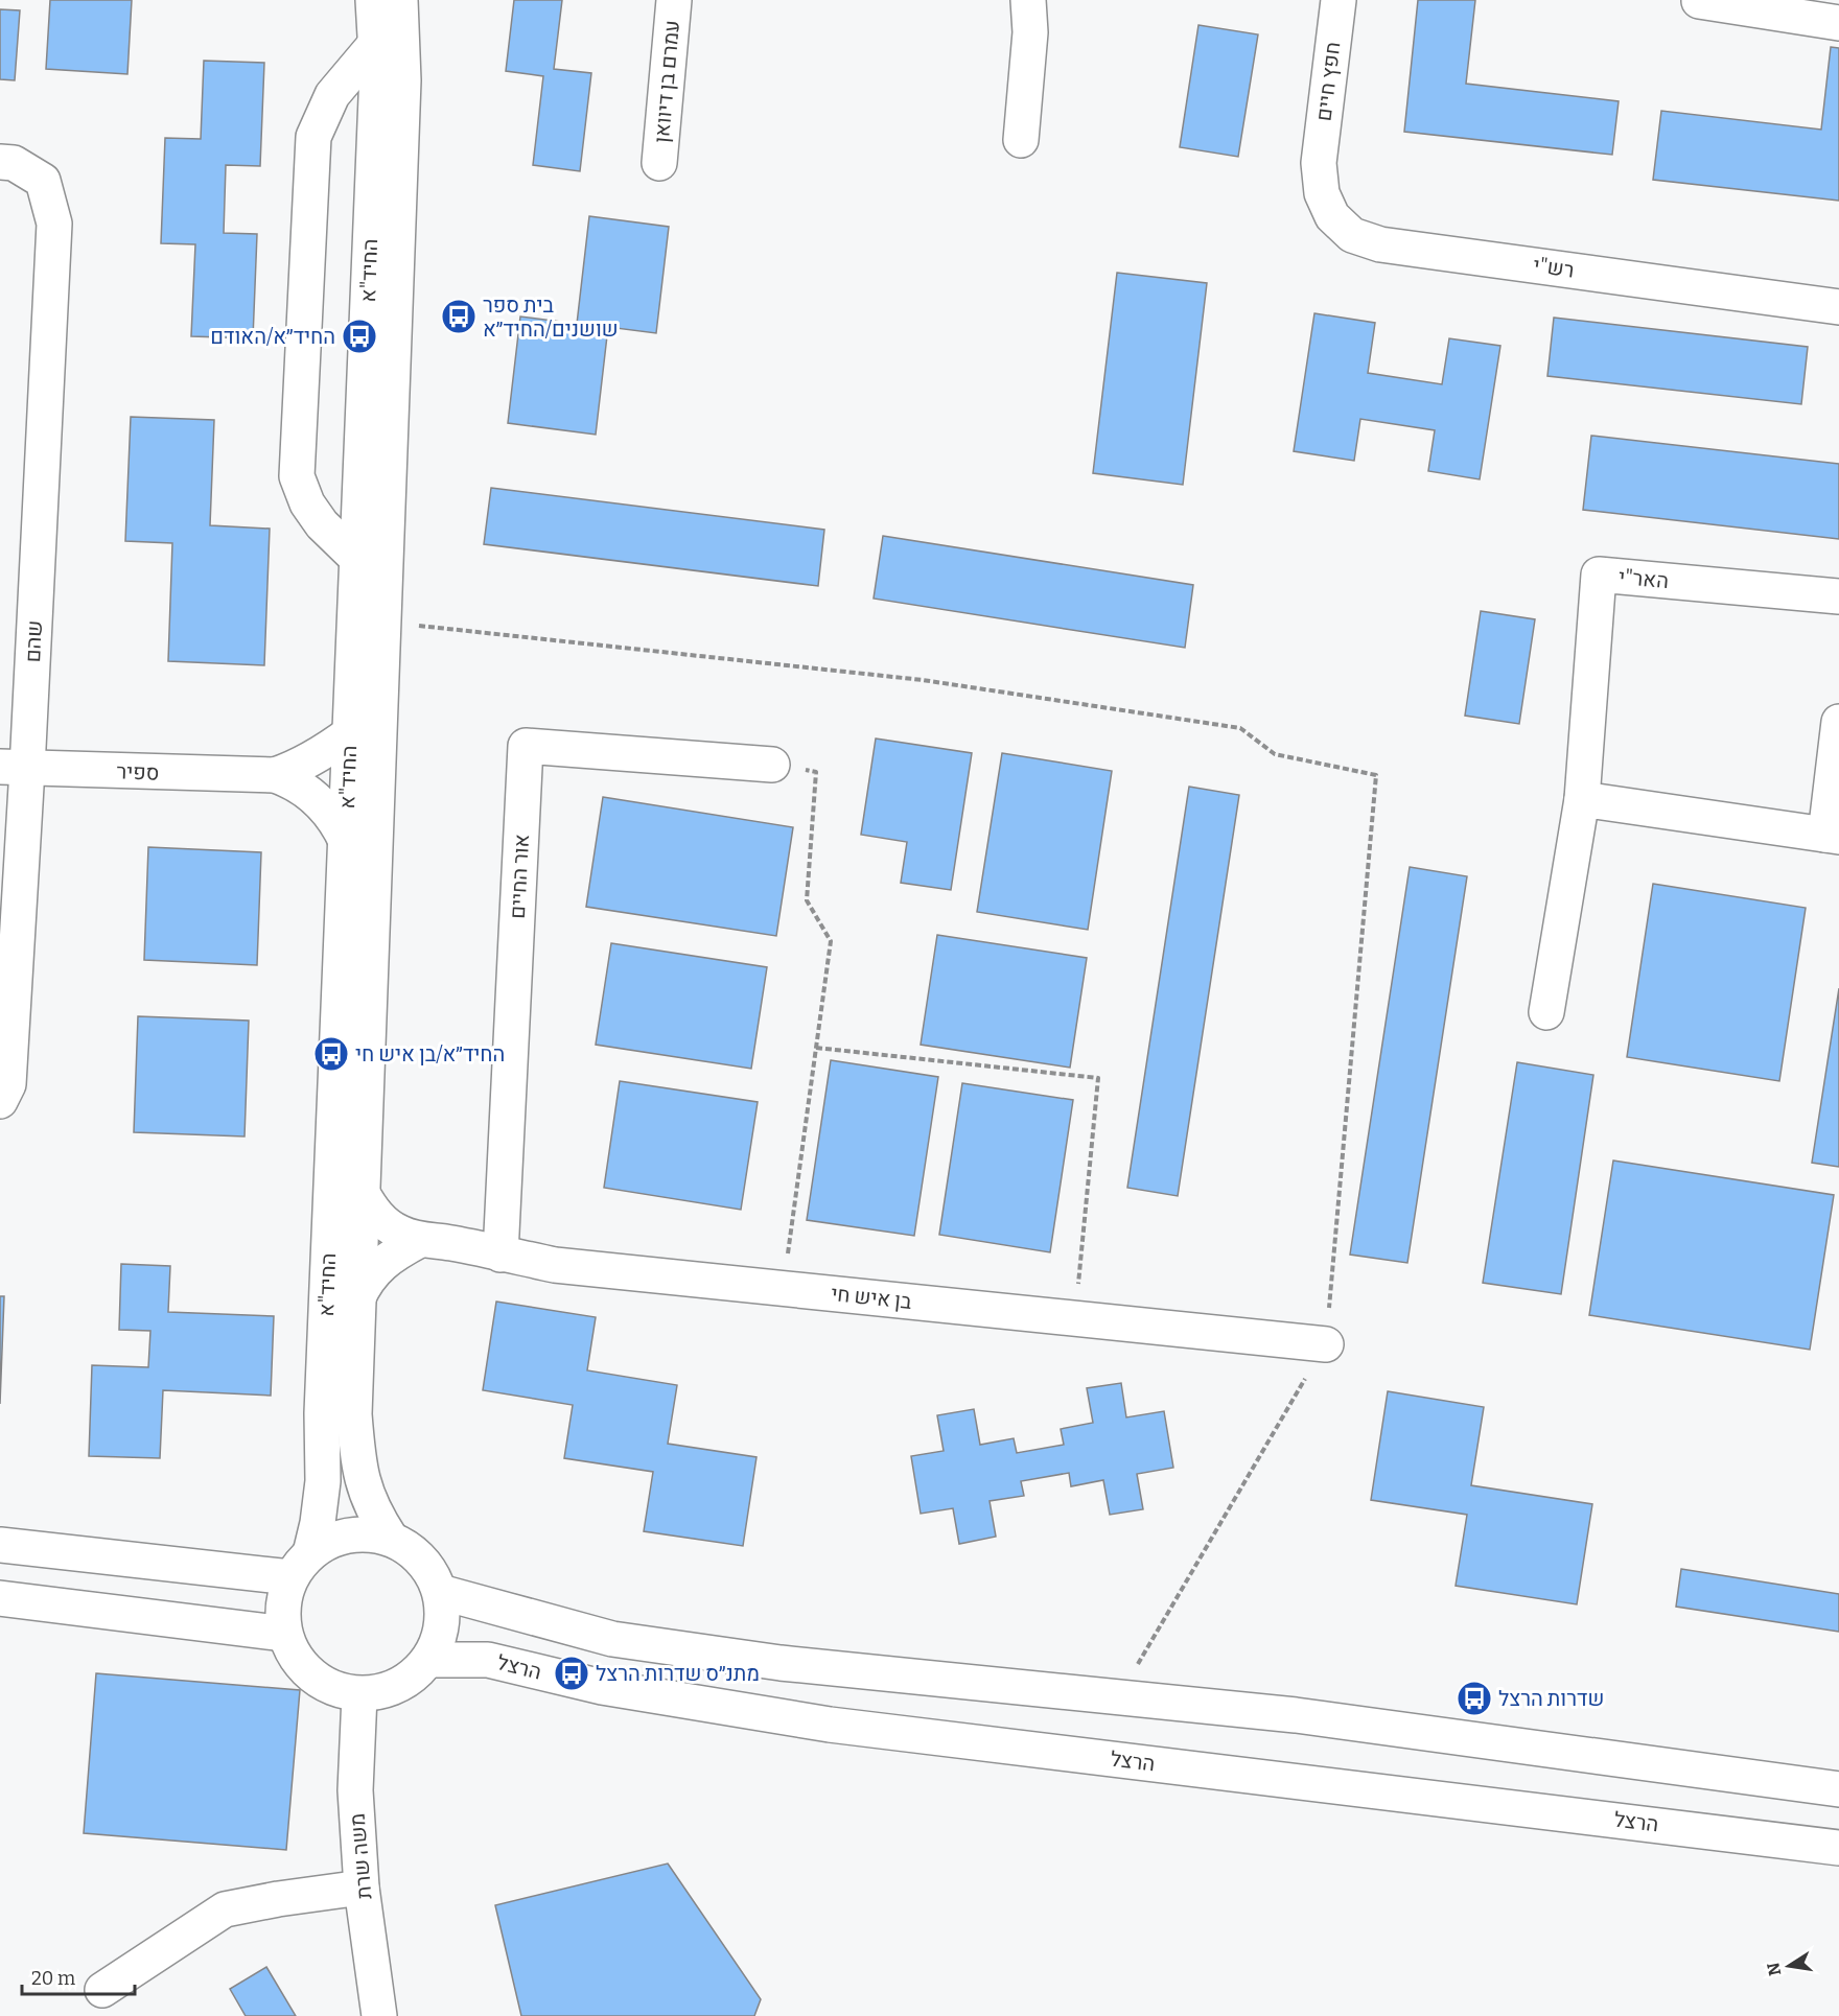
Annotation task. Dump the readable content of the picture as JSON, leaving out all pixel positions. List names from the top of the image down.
{
  "streets": {
    "street": [
      "עמרם בן דיוואן",
      "חפץ חיים",
      "רש\"י",
      "החיד\"א",
      "האר\"י",
      "שהם",
      "ספיר",
      "אור החיים",
      "בן איש חי",
      "הרצל",
      "משה שרת"
    ]
  },
  "crossings": [
    ["חפץ חיים", "רש\"י"],
    ["החיד\"א", "ספיר"],
    ["החיד\"א", "בן איש חי"],
    ["החיד\"א", "הרצל"],
    ["החיד\"א", "משה שרת"],
    ["שהם", "ספיר"],
    ["אור החיים", "בן איש חי"],
    ["הרצל", "משה שרת"]
  ],
  "places": {
    "bus stop": [
      "בית ספר שושנים/החיד״א",
      "החיד״א/האודם",
      "החיד״א/בן איש חי",
      "מתנ״ס שדרות הרצל",
      "שדרות הרצל"
    ]
  },
  "scale_bar": "20 m",
  "north": "left"
}
